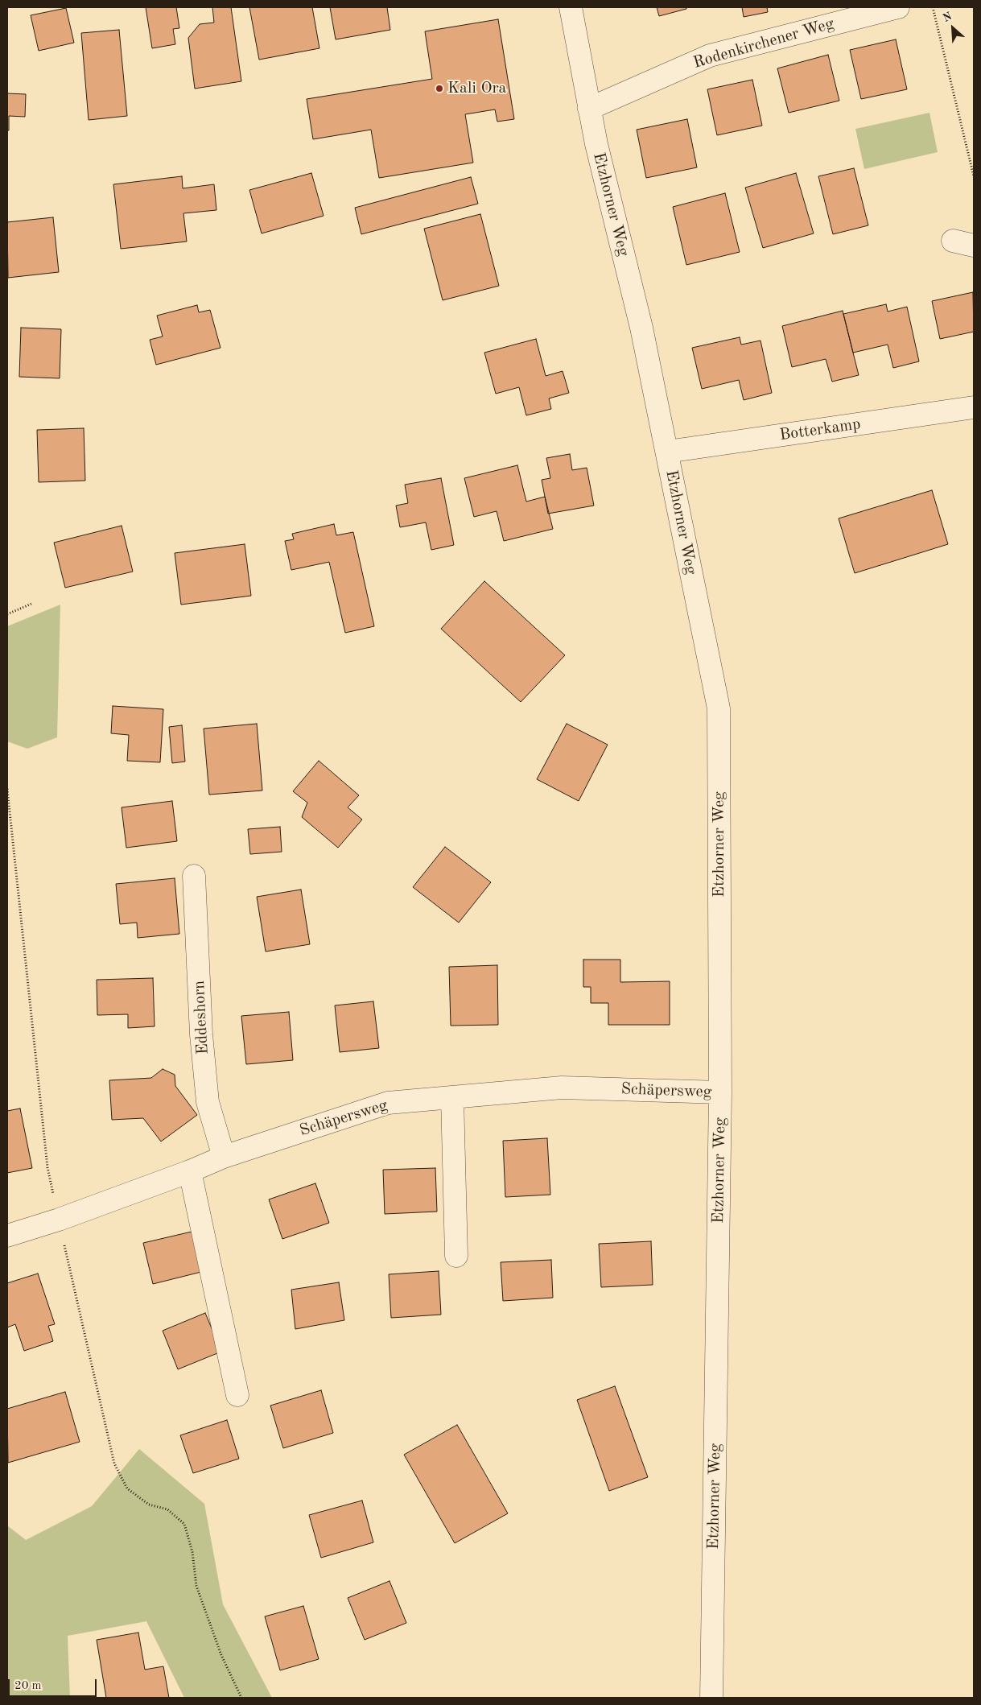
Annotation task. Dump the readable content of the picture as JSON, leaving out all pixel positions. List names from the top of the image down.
{
  "streets": {
    "street": [
      "Rodenkirchener Weg",
      "Etzhorner Weg",
      "Botterkamp",
      "Eddeshorn",
      "Schäpersweg"
    ]
  },
  "crossings": [
    ["Rodenkirchener Weg", "Etzhorner Weg"],
    ["Etzhorner Weg", "Botterkamp"],
    ["Etzhorner Weg", "Schäpersweg"],
    ["Eddeshorn", "Schäpersweg"]
  ],
  "places": ["Kali Ora"],
  "scale_bar": "20 m",
  "north": "top left"
}
